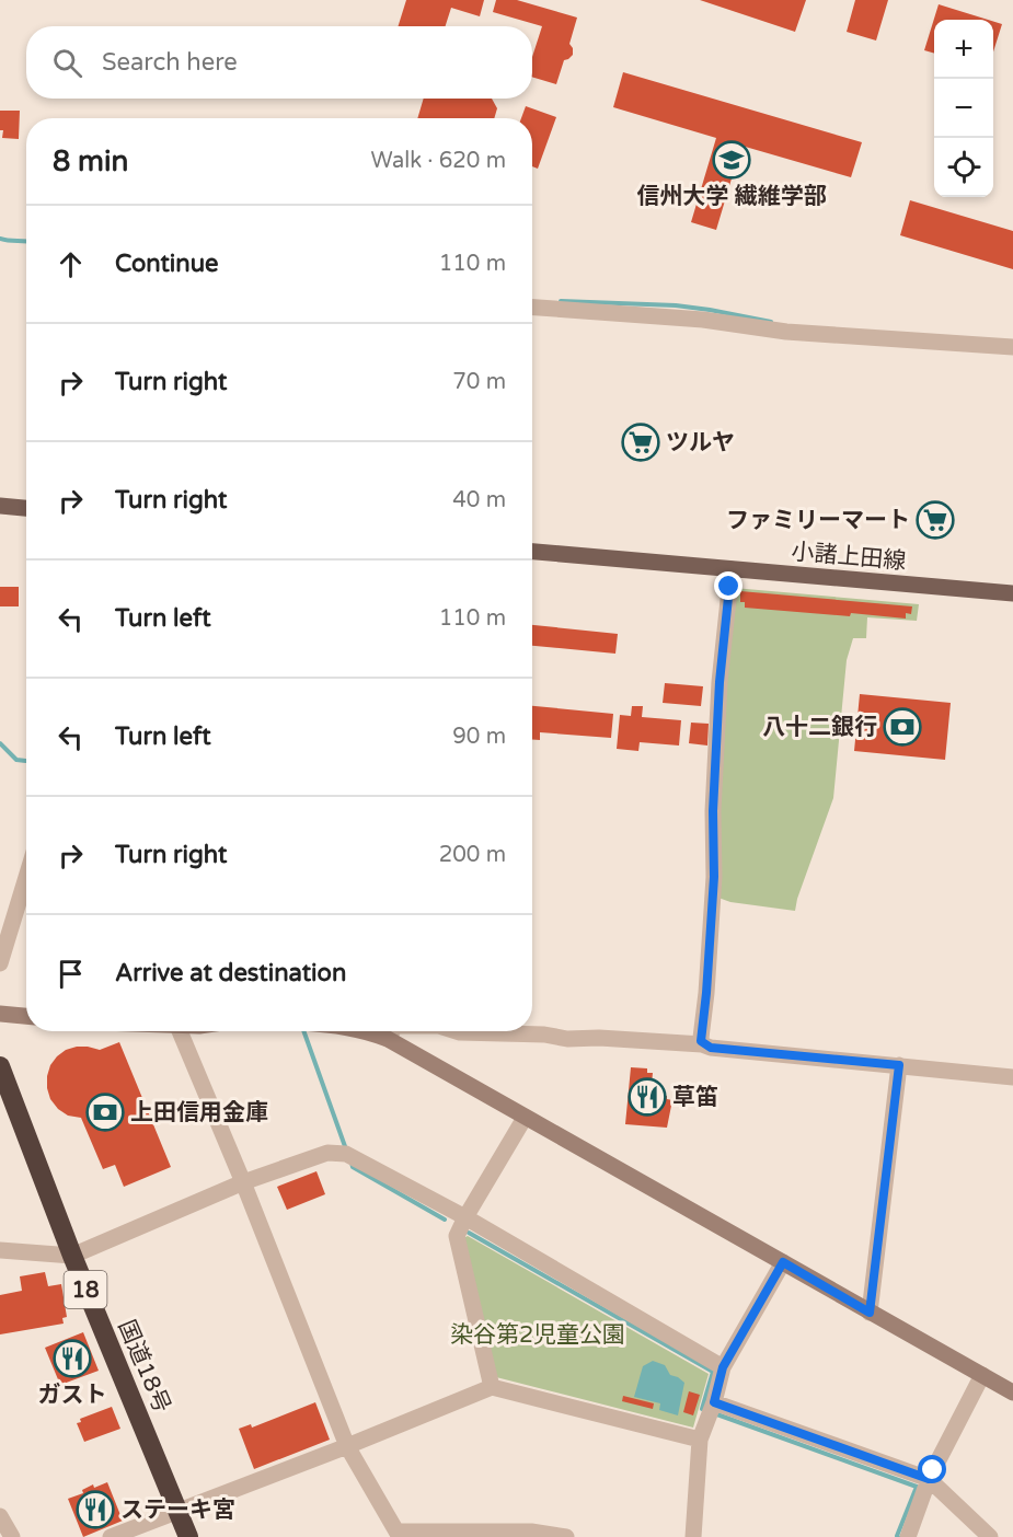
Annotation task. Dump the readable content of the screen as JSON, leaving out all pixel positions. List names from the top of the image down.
{
  "streets": {
    "highway": ["18", "国道18号"],
    "main road": ["小諸上田線"]
  },
  "parks": ["染谷第2児童公園"],
  "places": {
    "school or university": ["信州大学 繊維学部"],
    "supermarket": ["ツルヤ", "ファミリーマート"],
    "bank": ["八十二銀行", "上田信用金庫"],
    "restaurant": ["草笛", "ガスト", "ステーキ宮"]
  },
  "page": {
    "map_buttons": ["+", "−"],
    "search": "Search here",
    "heading": ["8 min", "Walk · 620 m"],
    "list": [
      ["Continue", "110 m"],
      ["Turn right", "70 m"],
      ["Turn right", "40 m"],
      ["Turn left", "110 m"],
      ["Turn left", "90 m"],
      ["Turn right", "200 m"],
      "Arrive at destination"
    ]
  }
}
